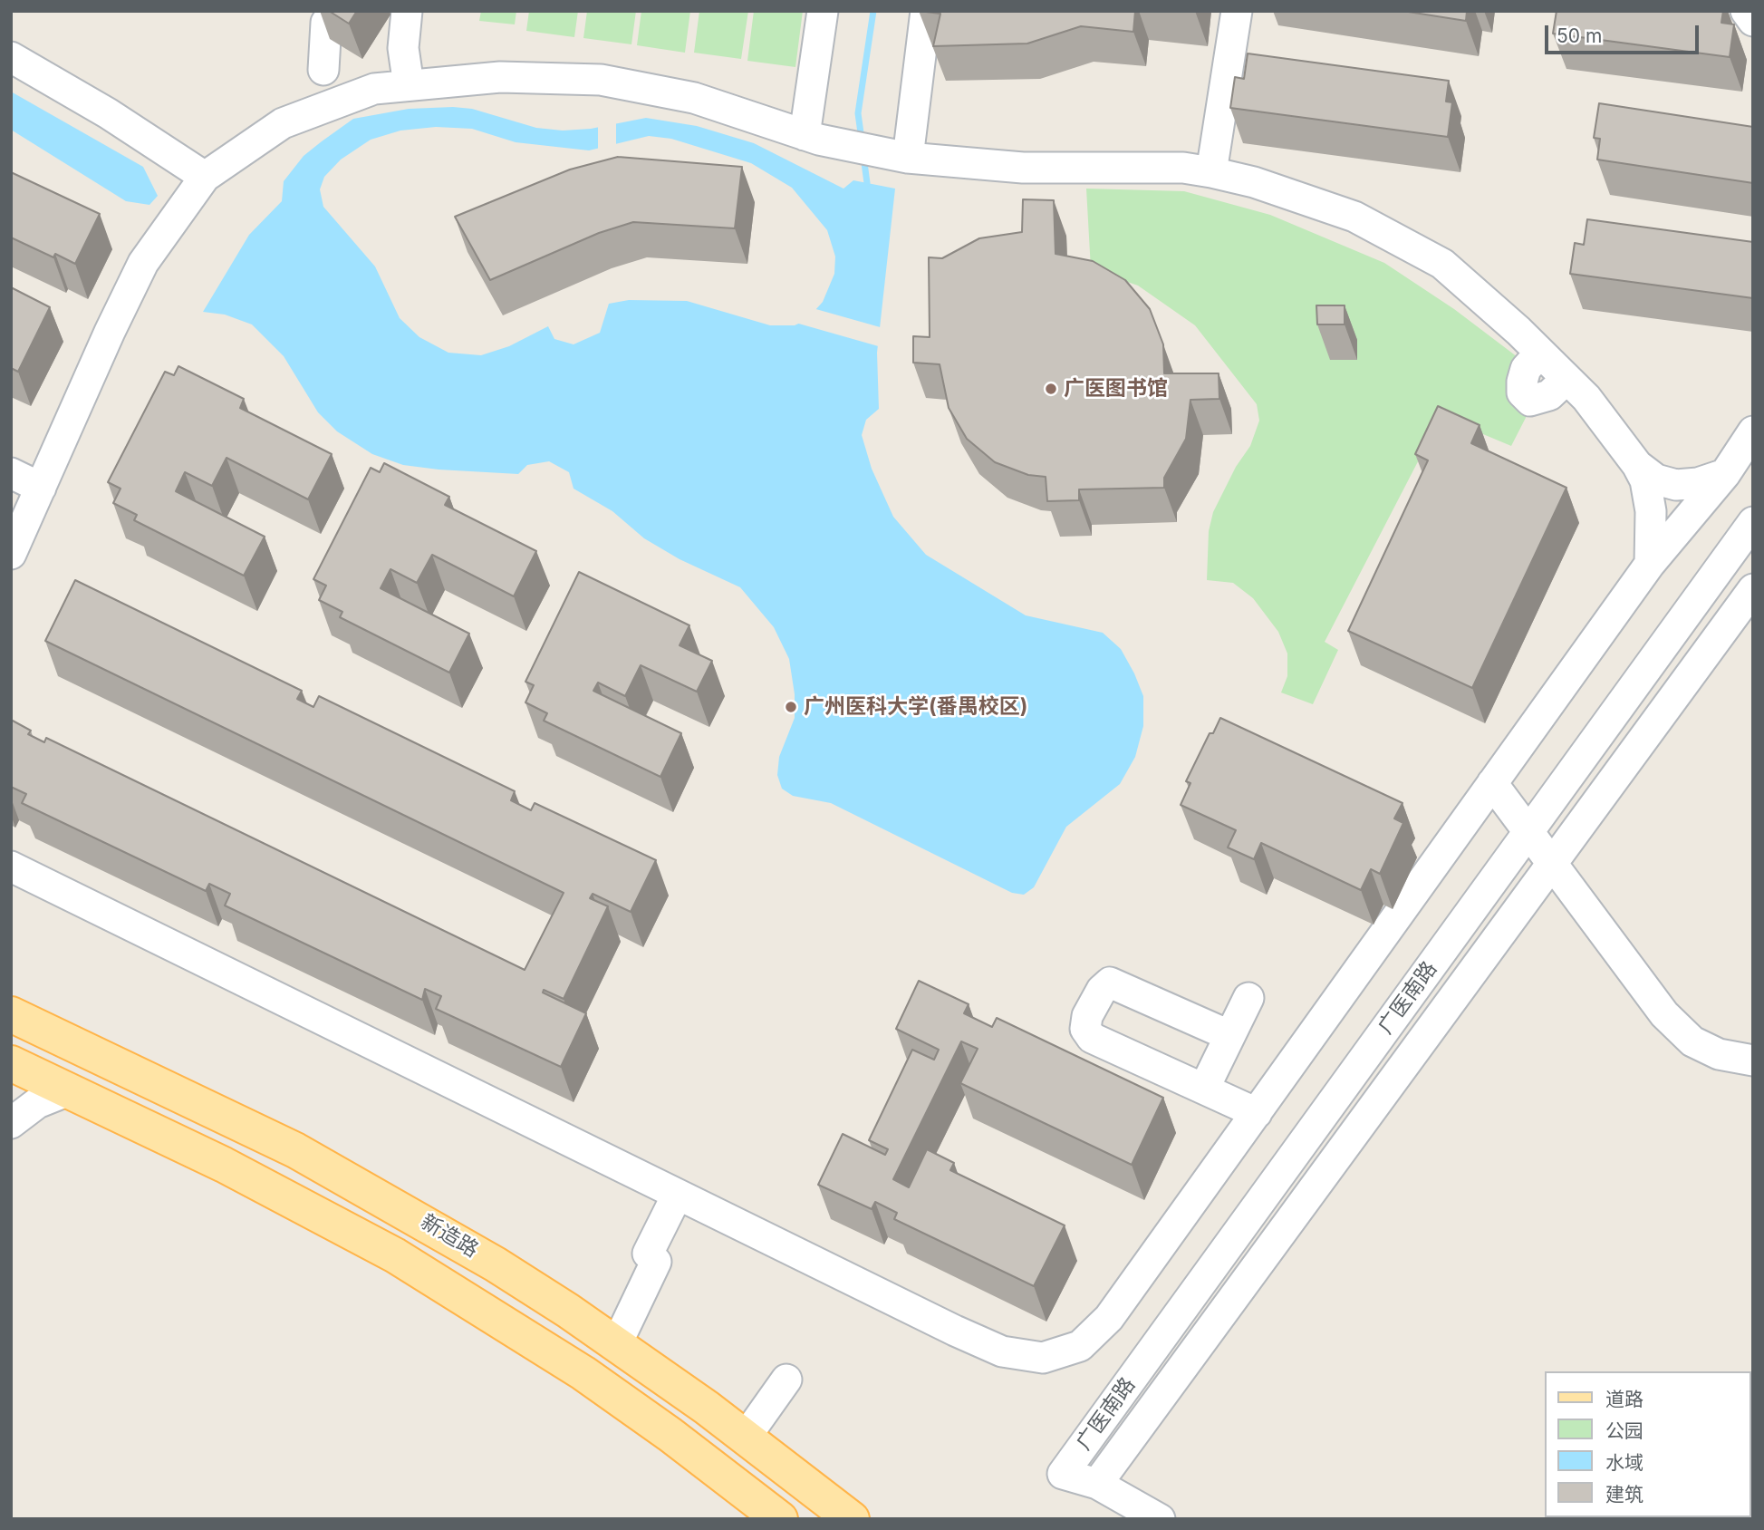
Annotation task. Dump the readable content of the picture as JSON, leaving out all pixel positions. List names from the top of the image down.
{
  "streets": {
    "main road": ["新造路"],
    "street": ["广医南路"]
  },
  "places": ["广医图书馆", "广州医科大学(番禺校区)"],
  "legend": [
    "道路",
    "公园",
    "水域",
    "建筑"
  ],
  "scale_bar": "50 m"
}
